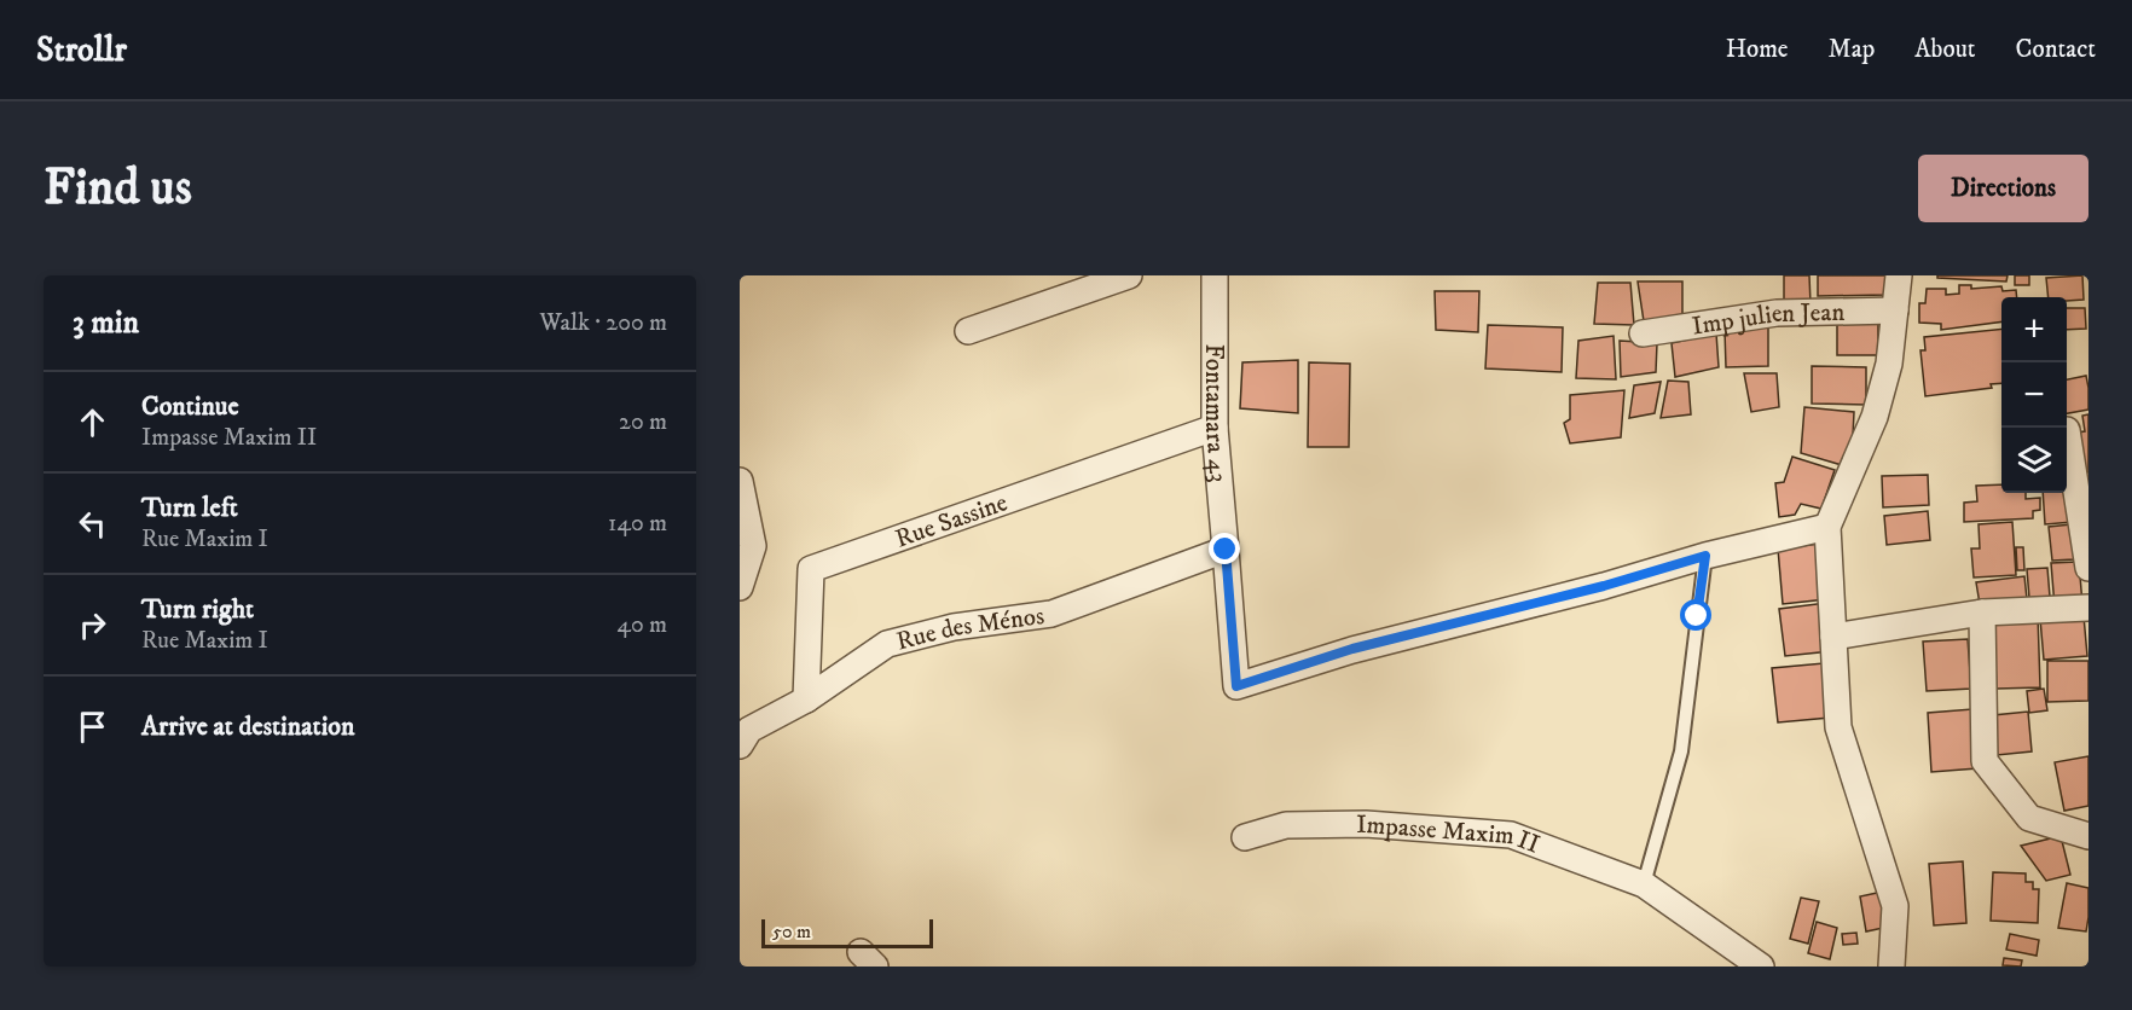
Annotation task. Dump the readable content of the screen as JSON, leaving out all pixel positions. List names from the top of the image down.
{
  "streets": {
    "street": [
      "Imp julien Jean",
      "Fontamara 43",
      "Rue Sassine",
      "Rue des Ménos",
      "Impasse Maxim II"
    ]
  },
  "crossings": [
    ["Fontamara 43", "Rue Sassine"],
    ["Fontamara 43", "Rue des Ménos"],
    ["Rue Sassine", "Rue des Ménos"]
  ],
  "scale_bar": "50 m",
  "page": {
    "header": "Strollr",
    "nav": [
      "Home",
      "Map",
      "About",
      "Contact"
    ],
    "buttons": "Directions",
    "title": "Find us",
    "heading": ["3 min", "Walk · 200 m"],
    "map_buttons": ["+", "−"],
    "list": [
      ["Continue", "Impasse Maxim II", "20 m"],
      ["Turn left", "Rue Maxim I", "140 m"],
      ["Turn right", "Rue Maxim I", "40 m"],
      "Arrive at destination"
    ],
    "scale": "50 m"
  }
}
